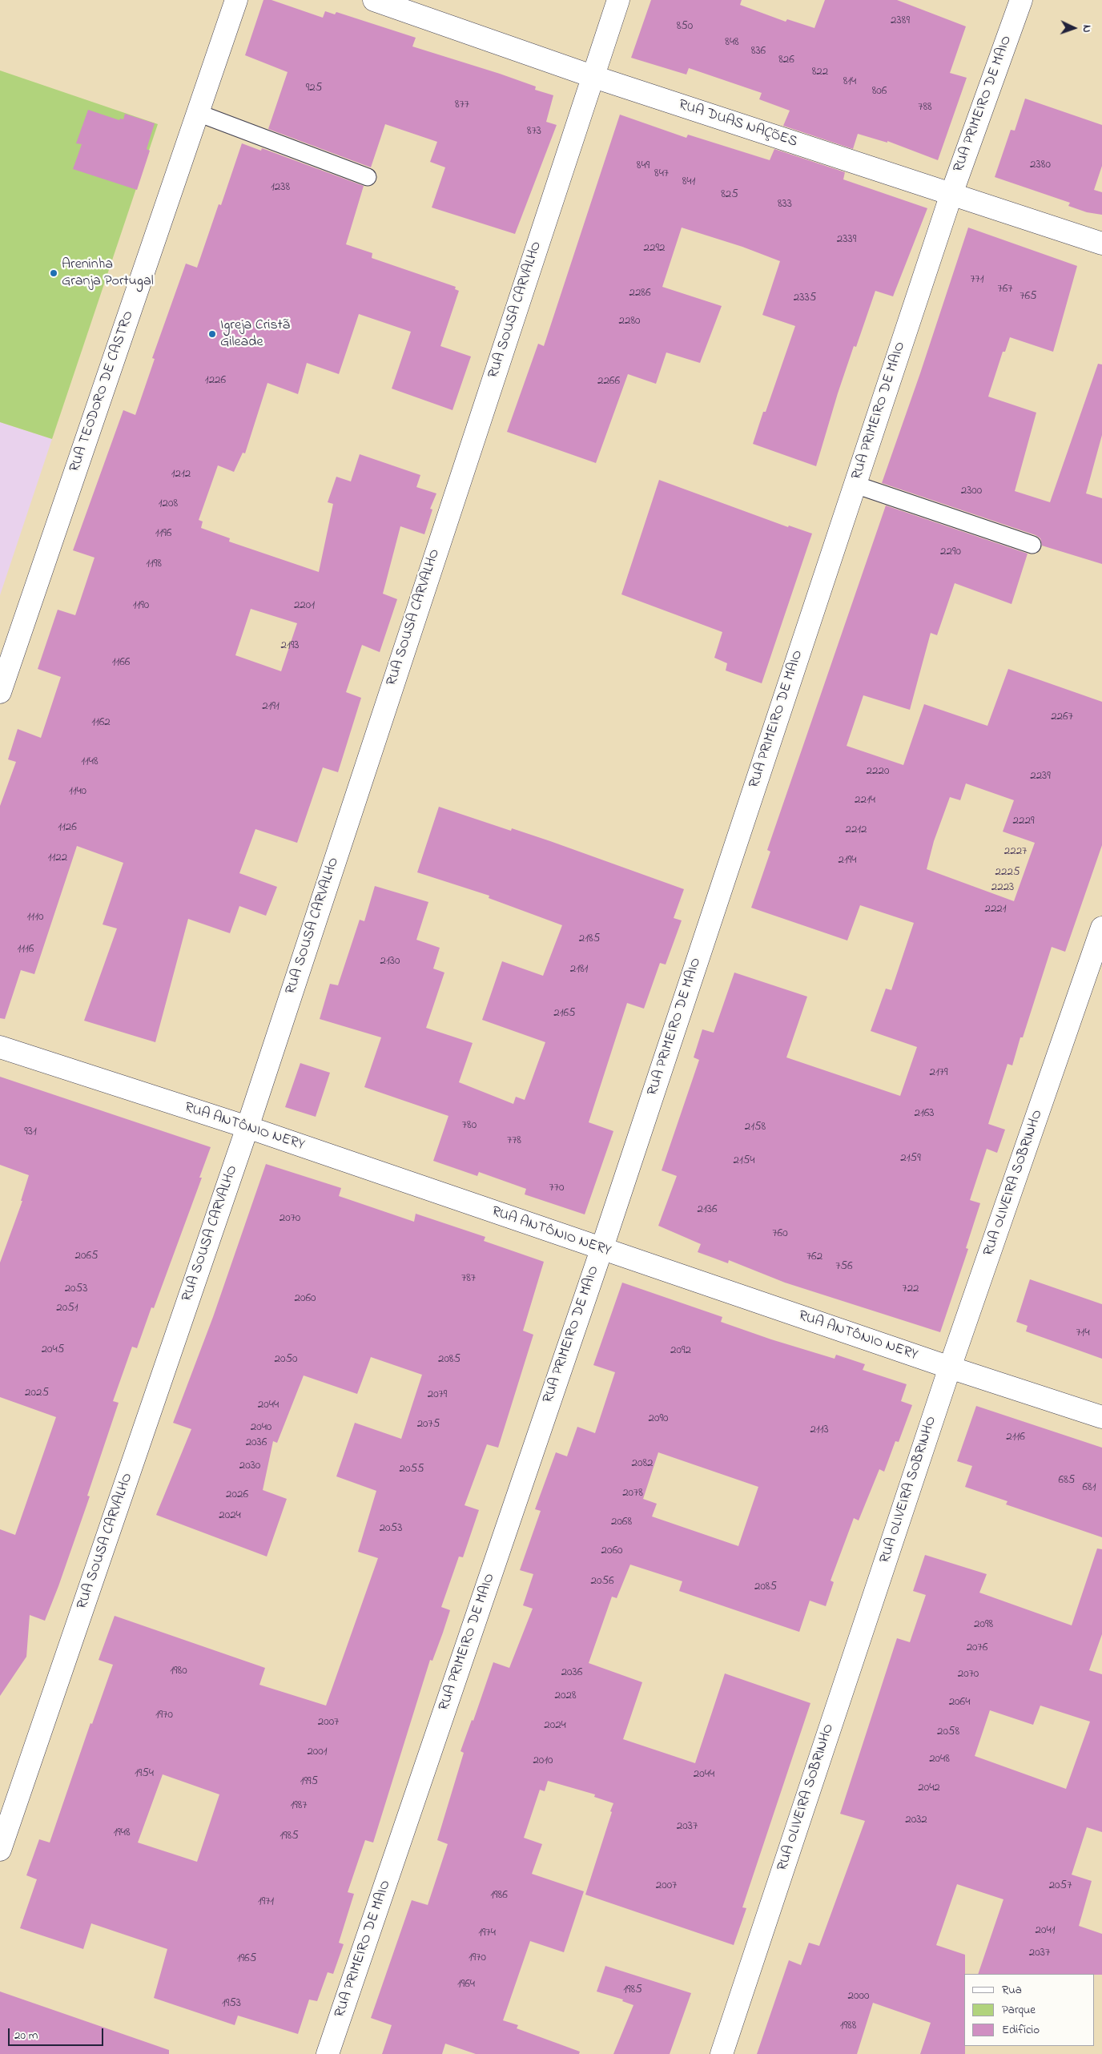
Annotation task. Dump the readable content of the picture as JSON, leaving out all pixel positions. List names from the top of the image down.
{
  "streets": {
    "street": [
      "RUA PRIMEIRO DE MAIO",
      "RUA DUAS NAÇÕES",
      "RUA SOUSA CARVALHO",
      "RUA TEODORO DE CASTRO",
      "RUA ANTÔNIO NERY",
      "RUA OLIVEIRA SOBRINHO"
    ]
  },
  "crossings": [
    ["RUA PRIMEIRO DE MAIO", "RUA DUAS NAÇÕES"],
    ["RUA PRIMEIRO DE MAIO", "RUA ANTÔNIO NERY"],
    ["RUA DUAS NAÇÕES", "RUA SOUSA CARVALHO"],
    ["RUA SOUSA CARVALHO", "RUA ANTÔNIO NERY"],
    ["RUA ANTÔNIO NERY", "RUA OLIVEIRA SOBRINHO"]
  ],
  "places": ["Areninha Granja Portugal", "Igreja Cristã Gileade"],
  "house_numbers": [
    "2389",
    "850",
    "848",
    "836",
    "826",
    "822",
    "814",
    "925",
    "806",
    "877",
    "788",
    "873",
    "2380",
    "849",
    "847",
    "841",
    "1238",
    "825",
    "833",
    "2339",
    "2292",
    "771",
    "767",
    "2286",
    "765",
    "2335",
    "2280",
    "1226",
    "2266",
    "1212",
    "2300",
    "1208",
    "1196",
    "2290",
    "1198",
    "1190",
    "2201",
    "2193",
    "1166",
    "2191",
    "2267",
    "1162",
    "1148",
    "2220",
    "2239",
    "1140",
    "2214",
    "2229",
    "1126",
    "2212",
    "2227",
    "1122",
    "2194",
    "2225",
    "2223",
    "2221",
    "1110",
    "2185",
    "1116",
    "2130",
    "2181",
    "2165",
    "2179",
    "2163",
    "780",
    "2158",
    "931",
    "778",
    "2159",
    "2154",
    "770",
    "2136",
    "2070",
    "760",
    "2065",
    "762",
    "756",
    "787",
    "2053",
    "722",
    "2060",
    "2051",
    "714",
    "2045",
    "2092",
    "2050",
    "2085",
    "2025",
    "2079",
    "2044",
    "2090",
    "2075",
    "2040",
    "2113",
    "2116",
    "2036",
    "2082",
    "2030",
    "2055",
    "685",
    "681",
    "2078",
    "2026",
    "2024",
    "2068",
    "2053",
    "2060",
    "2056",
    "2085",
    "2098",
    "2076",
    "1980",
    "2036",
    "2070",
    "2028",
    "2064",
    "1970",
    "2007",
    "2024",
    "2058",
    "2001",
    "2048",
    "2010",
    "1954",
    "2044",
    "1995",
    "2042",
    "1987",
    "2032",
    "2037",
    "1948",
    "1985",
    "2007",
    "2057",
    "1986",
    "1971",
    "2041",
    "1974",
    "2037",
    "1970",
    "1965",
    "1964",
    "1985",
    "2000",
    "1953",
    "1988"
  ],
  "legend": ["Rua", "Parque", "Edifício"],
  "scale_bar": "20 m",
  "north": "right"
}
